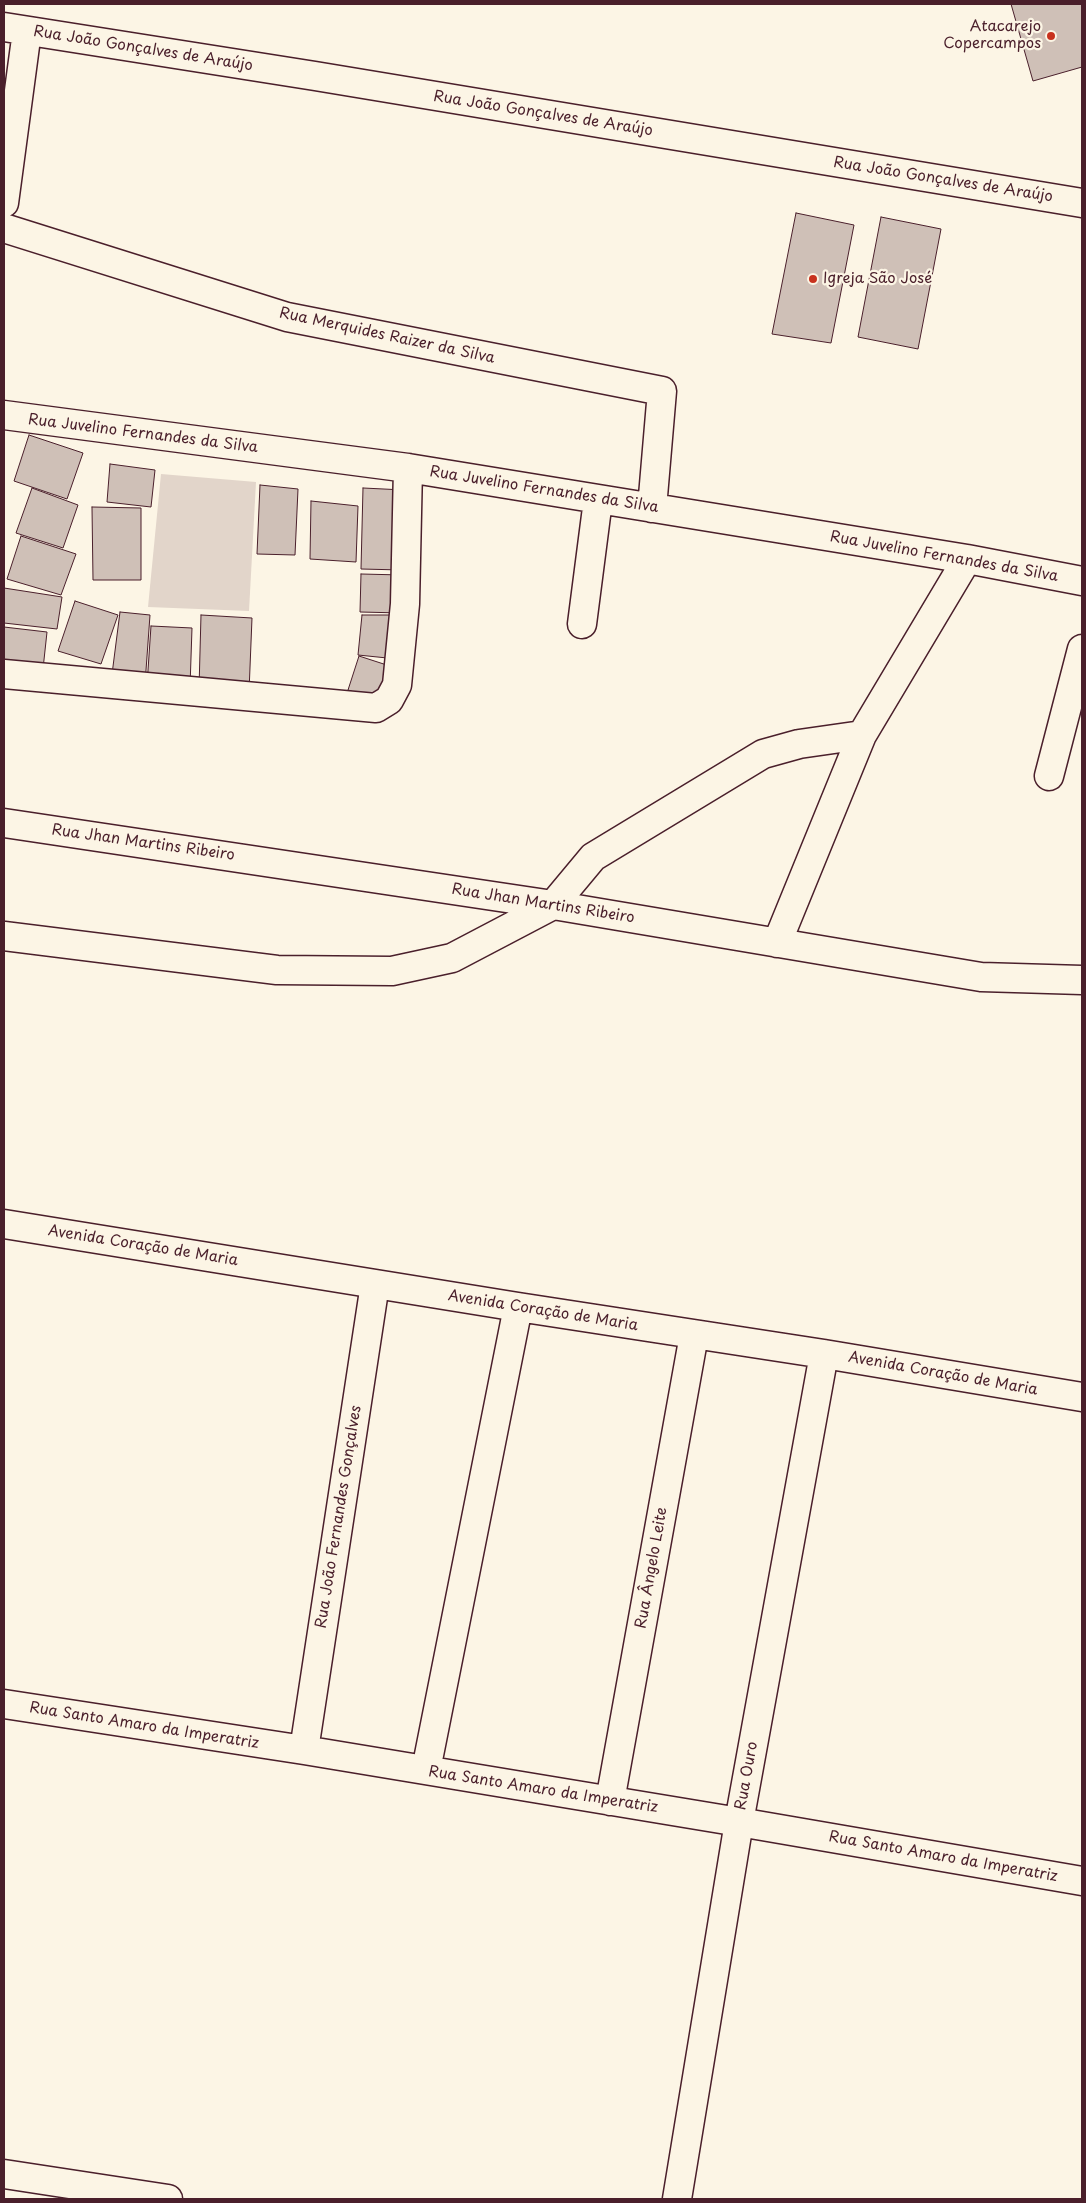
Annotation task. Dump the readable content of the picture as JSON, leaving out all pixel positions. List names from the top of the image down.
{
  "streets": {
    "street": [
      "Rua João Gonçalves de Araújo",
      "Rua Merquides Raizer da Silva",
      "Rua Juvelino Fernandes da Silva",
      "Rua Jhan Martins Ribeiro",
      "Avenida Coração de Maria",
      "Rua João Fernandes Gonçalves",
      "Rua Ângelo Leite",
      "Rua Santo Amaro da Imperatriz",
      "Rua Ouro"
    ]
  },
  "crossings": [
    ["Rua Merquides Raizer da Silva", "Rua Juvelino Fernandes da Silva"],
    ["Avenida Coração de Maria", "Rua João Fernandes Gonçalves"],
    ["Avenida Coração de Maria", "Rua Ângelo Leite"],
    ["Avenida Coração de Maria", "Rua Ouro"],
    ["Rua João Fernandes Gonçalves", "Rua Santo Amaro da Imperatriz"],
    ["Rua Ângelo Leite", "Rua Santo Amaro da Imperatriz"],
    ["Rua Santo Amaro da Imperatriz", "Rua Ouro"]
  ],
  "places": ["Atacarejo Copercampos", "Igreja São José"]
}
